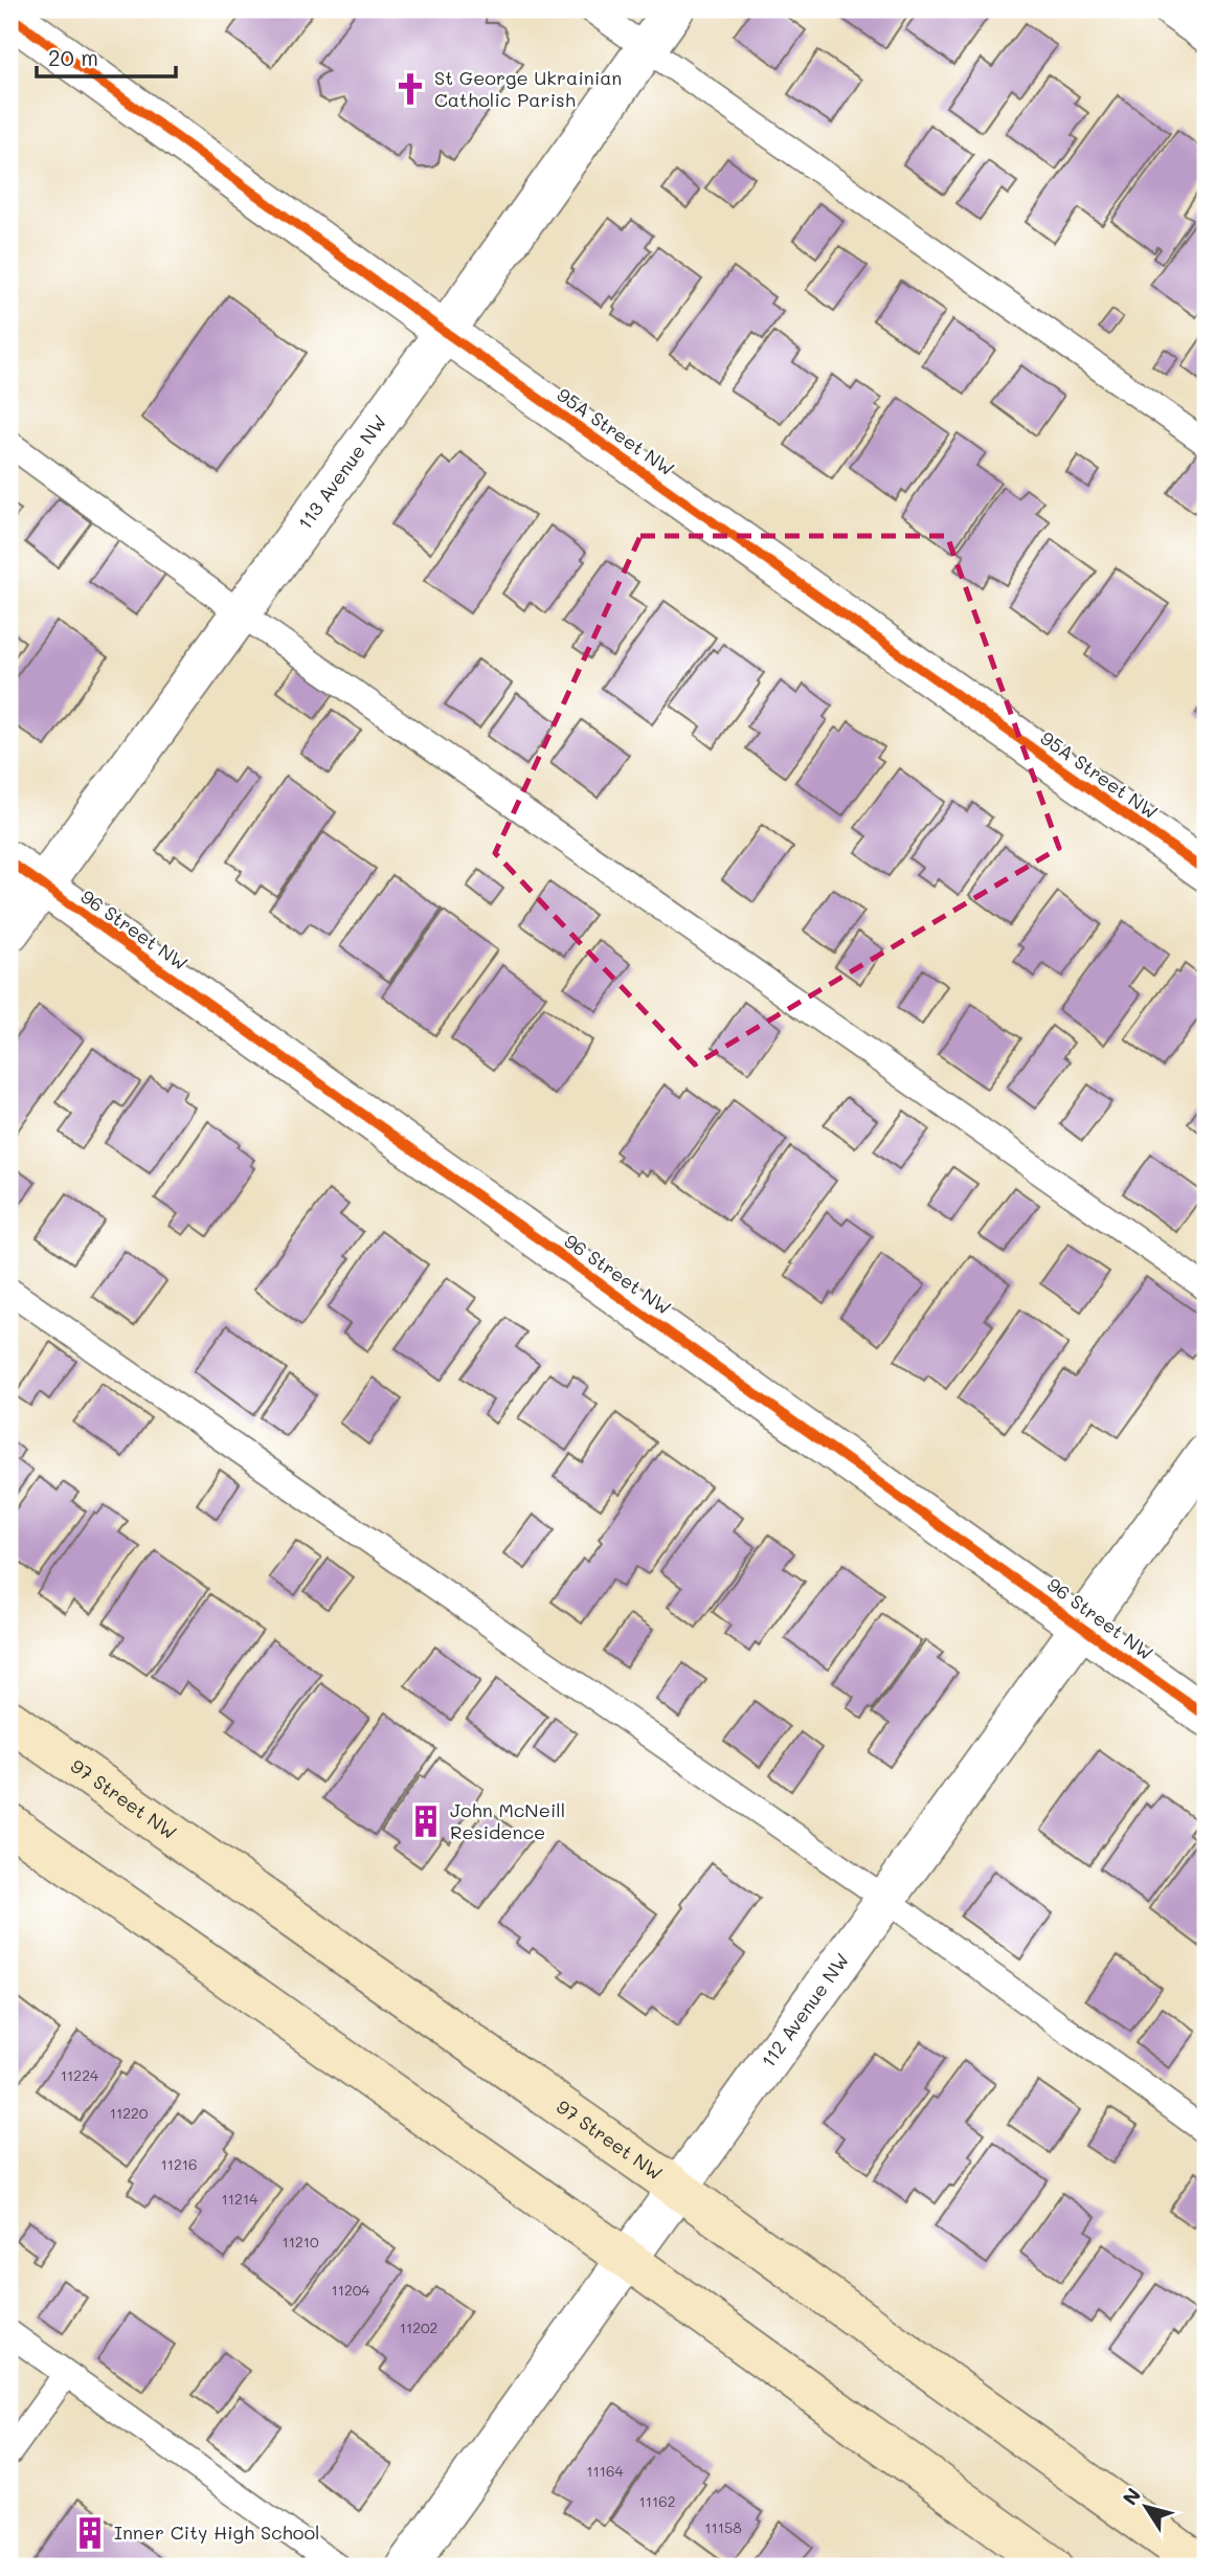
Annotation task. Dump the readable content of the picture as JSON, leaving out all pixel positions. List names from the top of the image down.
{
  "streets": {
    "main road": ["97 Street NW"],
    "street": [
      "95A Street NW",
      "113 Avenue NW",
      "96 Street NW",
      "112 Avenue NW"
    ]
  },
  "crossings": [
    ["95A Street NW", "113 Avenue NW"],
    ["113 Avenue NW", "96 Street NW"],
    ["96 Street NW", "112 Avenue NW"],
    ["97 Street NW", "112 Avenue NW"]
  ],
  "places": {
    "church": ["St George Ukrainian Catholic Parish"],
    "building": ["John McNeill Residence", "Inner City High School"]
  },
  "house_numbers": [
    "11224",
    "11220",
    "11216",
    "11214",
    "11210",
    "11204",
    "11202",
    "11164",
    "11162",
    "11158"
  ],
  "scale_bar": "20 m",
  "north": "top left"
}
